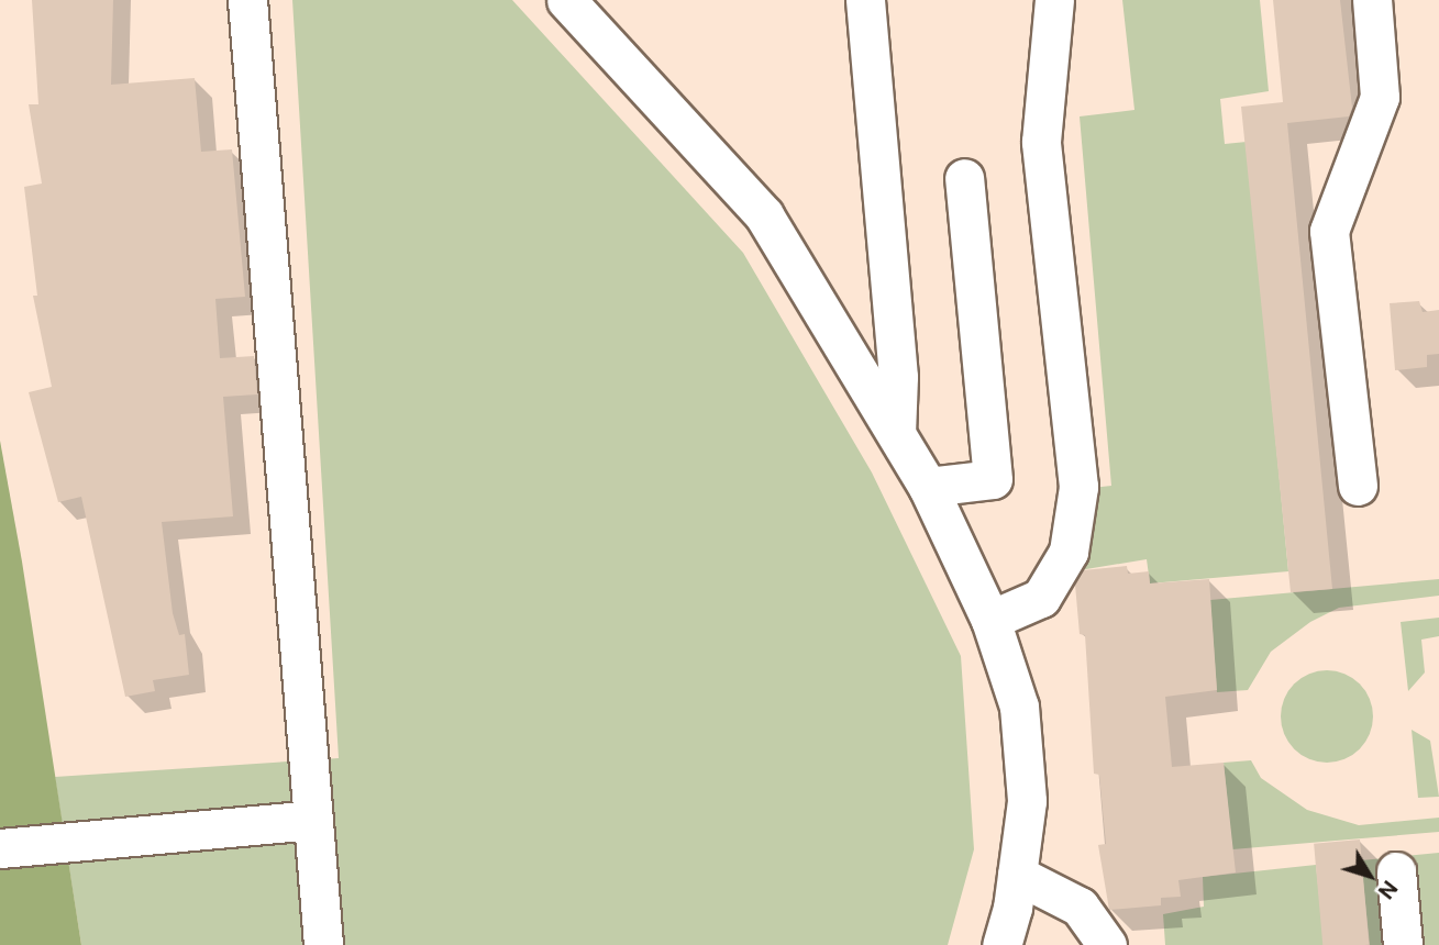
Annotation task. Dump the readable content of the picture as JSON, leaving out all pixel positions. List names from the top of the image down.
{
  "north": "bottom right"
}
